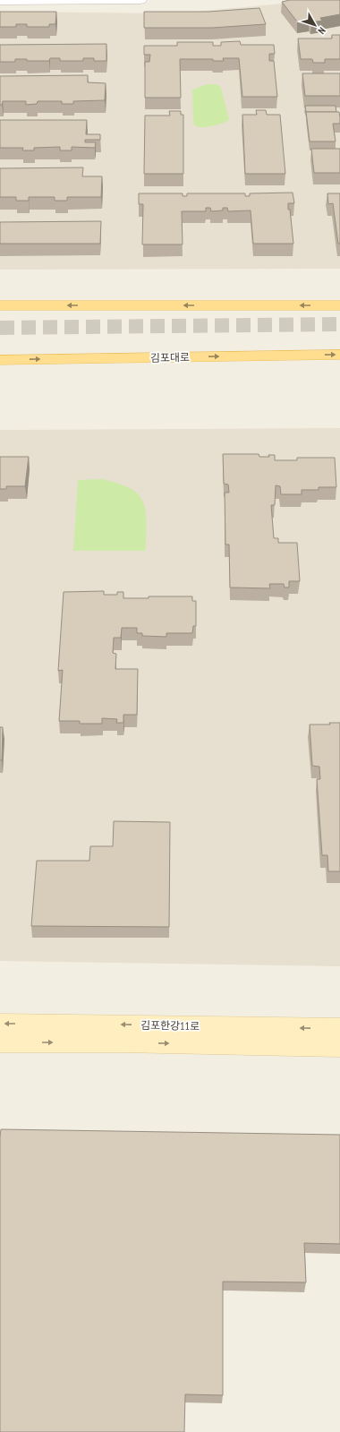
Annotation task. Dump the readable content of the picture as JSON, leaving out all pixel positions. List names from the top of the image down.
{
  "streets": {
    "main road": ["김포대로"],
    "street": ["김포한강11로"]
  },
  "north": "bottom right"
}
